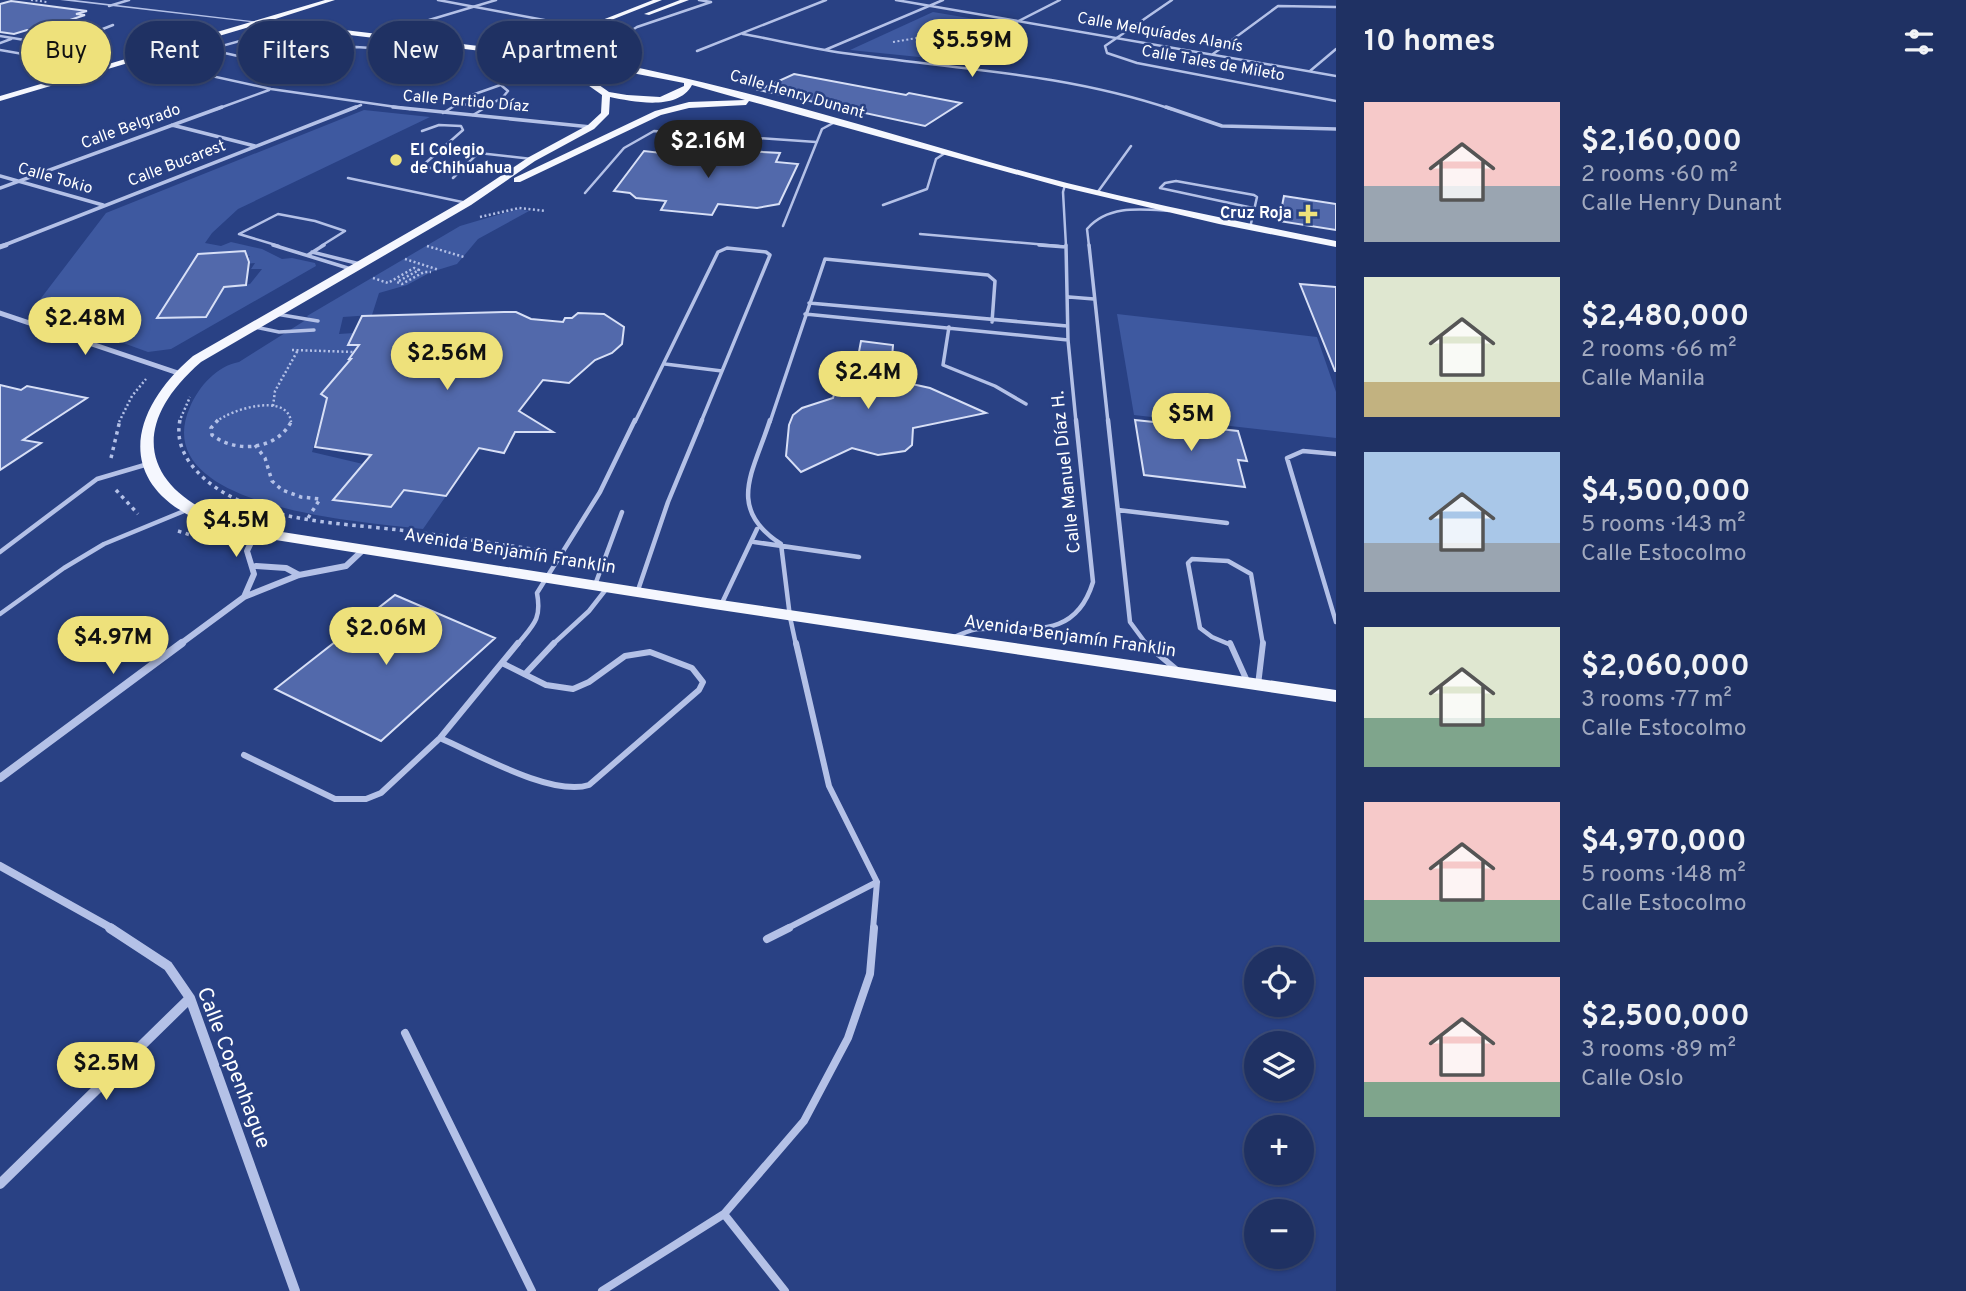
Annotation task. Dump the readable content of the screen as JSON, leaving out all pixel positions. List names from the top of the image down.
{
  "streets": {
    "main road": ["Calle Henry Dunant", "Avenida Benjamín Franklin"],
    "street": [
      "Calle Melquíades Alanís",
      "Calle Tales de Mileto",
      "Calle Partido Díaz",
      "Calle Belgrado",
      "Calle Bucarest",
      "Calle Tokio",
      "Calle Copenhague"
    ],
    "lane": ["Calle Manuel Díaz H."]
  },
  "crossings": [
    ["Calle Melquíades Alanís", "Calle Tales de Mileto"],
    ["Calle Henry Dunant", "Calle Manuel Díaz H."],
    ["Calle Partido Díaz", "Calle Belgrado"],
    ["Calle Partido Díaz", "Calle Bucarest"],
    ["Calle Belgrado", "Calle Tokio"],
    ["Calle Bucarest", "Calle Tokio"],
    ["Calle Manuel Díaz H.", "Avenida Benjamín Franklin"]
  ],
  "places": {
    "other": ["El Colegio de Chihuahua"],
    "health": ["Cruz Roja"]
  },
  "page": {
    "heading": "10 homes",
    "price": [
      "$5.59M",
      "$2.16M",
      "$2.48M",
      "$2.56M",
      "$2.4M",
      "$5M",
      "$4.5M",
      "$2.06M",
      "$4.97M",
      "$2.5M"
    ],
    "chip": [
      "Buy",
      "Rent",
      "Filters",
      "New",
      "Apartment"
    ],
    "list": [
      {
        "name": "$2,160,000",
        "note": "2 rooms · 60 m² · Calle Henry Dunant"
      },
      {
        "name": "$2,480,000",
        "note": "2 rooms · 66 m² · Calle Manila"
      },
      {
        "name": "$4,500,000",
        "note": "5 rooms · 143 m² · Calle Estocolmo"
      },
      {
        "name": "$2,060,000",
        "note": "3 rooms · 77 m² · Calle Estocolmo"
      },
      {
        "name": "$4,970,000",
        "note": "5 rooms · 148 m² · Calle Estocolmo"
      },
      {
        "name": "$2,500,000",
        "note": "3 rooms · 89 m² · Calle Oslo"
      }
    ],
    "map_buttons": ["+", "−"]
  }
}
